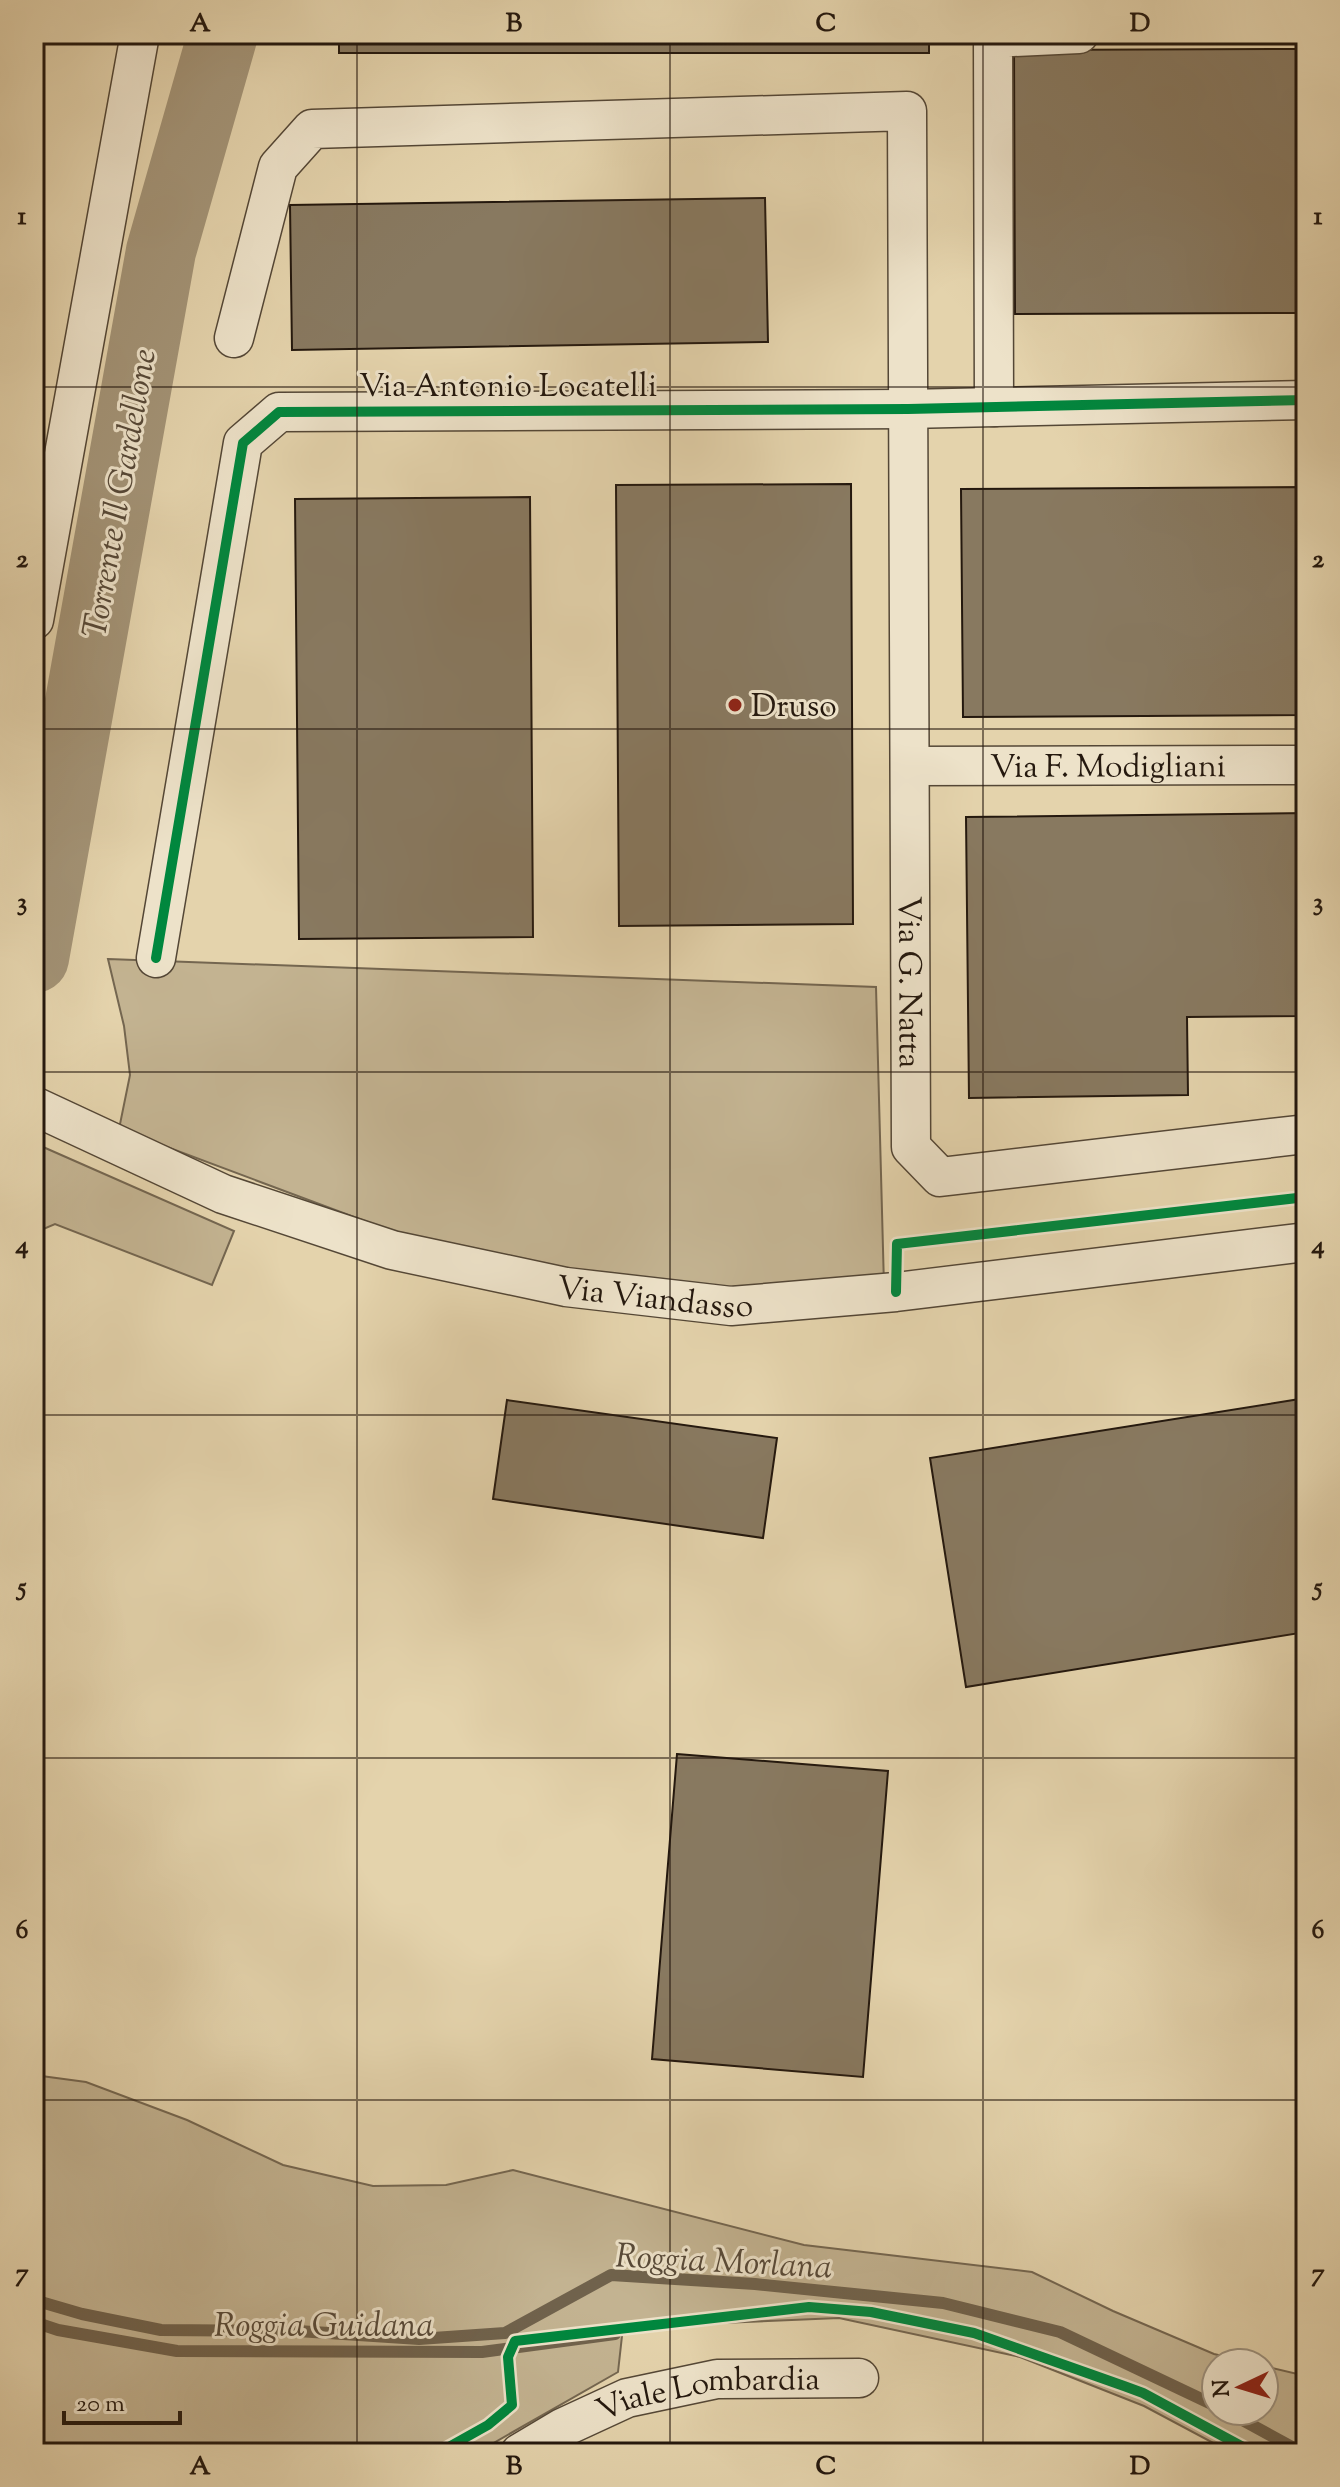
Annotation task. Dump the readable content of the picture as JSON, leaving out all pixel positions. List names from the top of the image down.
{
  "streets": {
    "street": [
      "Via Antonio Locatelli",
      "Via F. Modigliani",
      "Via G. Natta",
      "Via Viandasso",
      "Viale Lombardia"
    ]
  },
  "crossings": [
    ["Via Antonio Locatelli", "Via G. Natta"],
    ["Via F. Modigliani", "Via G. Natta"]
  ],
  "water": ["Torrente Il Gardellone", "Roggia Morlana", "Roggia Guidana"],
  "places": ["Druso"],
  "scale_bar": "20 m",
  "north": "left",
  "grid": {
    "columns": [
      "A",
      "B",
      "C",
      "D"
    ],
    "rows": [
      "1",
      "2",
      "3",
      "4",
      "5",
      "6",
      "7"
    ]
  }
}
